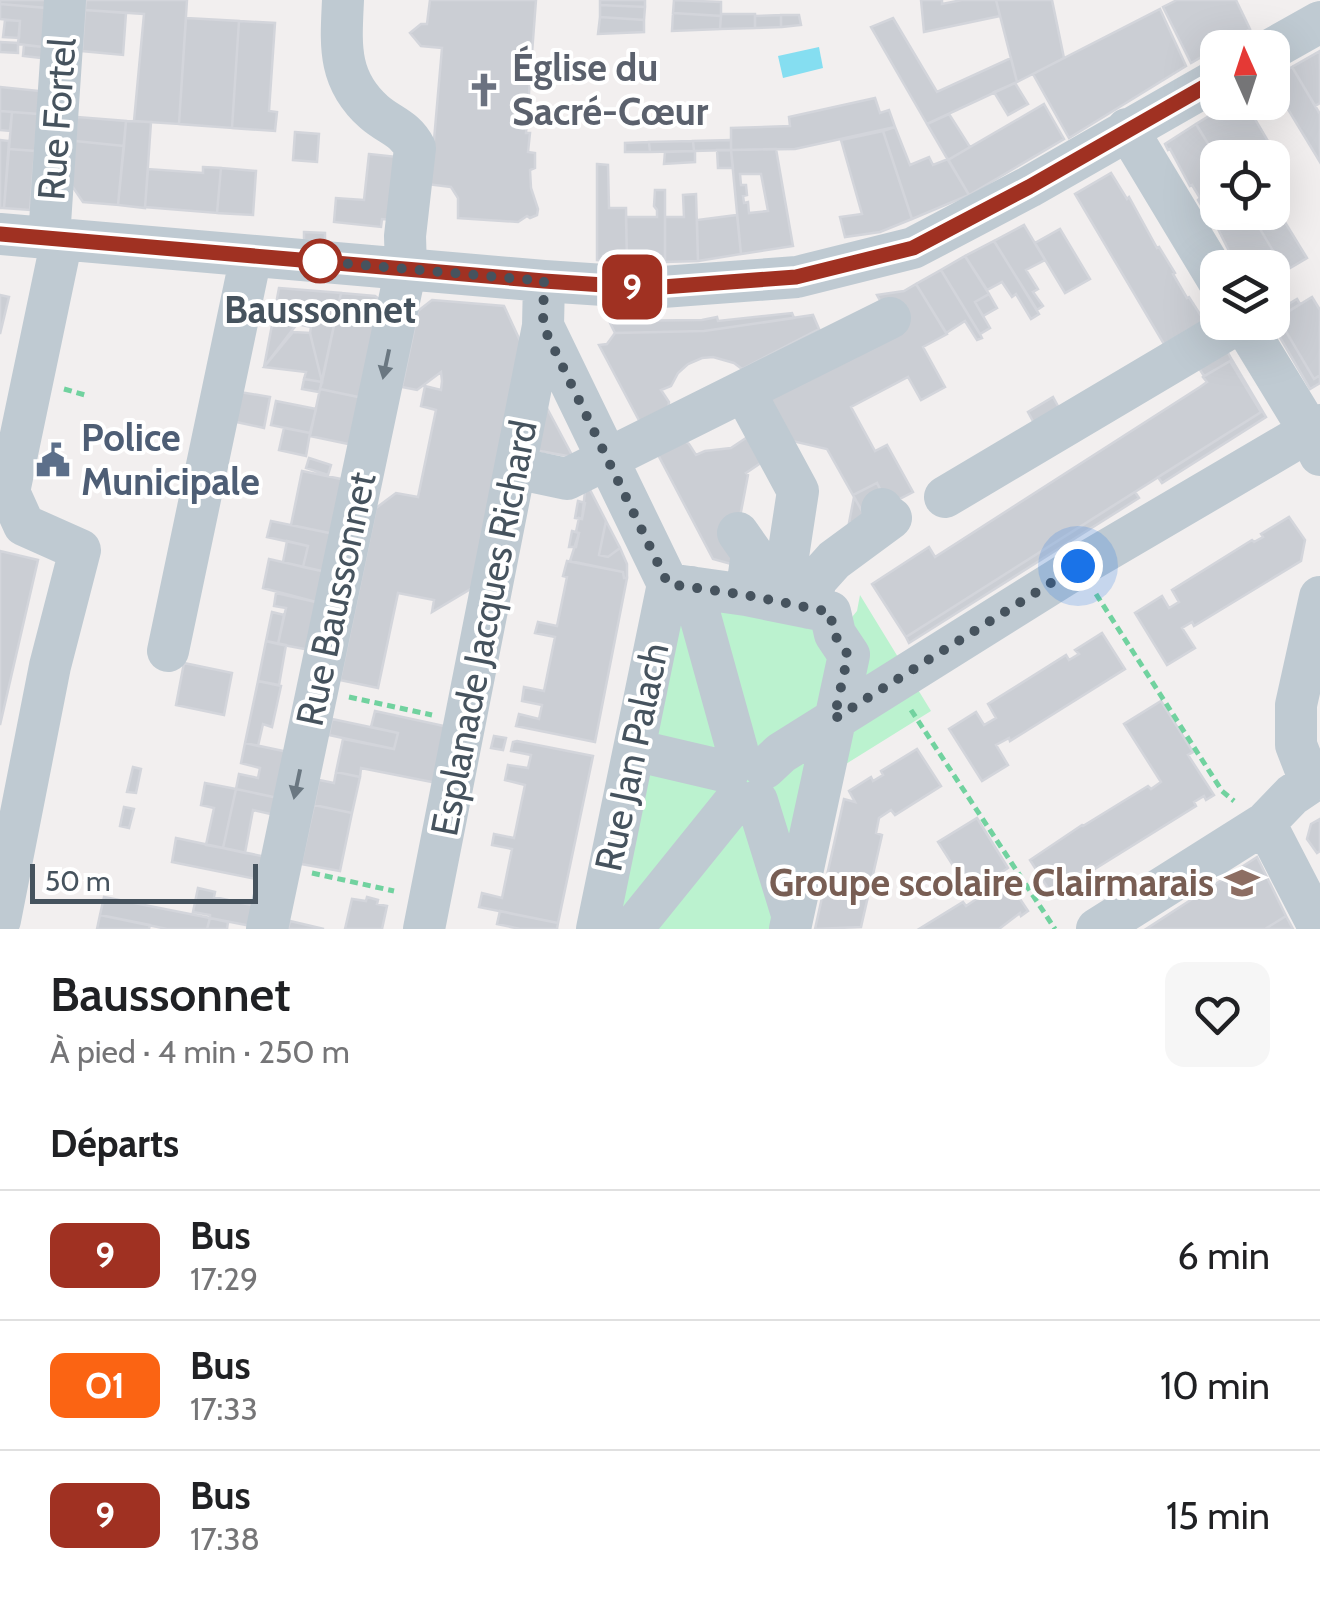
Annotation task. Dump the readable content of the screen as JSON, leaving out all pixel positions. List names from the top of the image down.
{
  "streets": {
    "street": [
      "Rue Fortel",
      "Rue Baussonnet",
      "Esplanade Jacques Richard",
      "Rue Jan Palach"
    ]
  },
  "places": {
    "church": ["Église du Sacré-Cœur"],
    "other": ["Baussonnet"],
    "public building": ["Police Municipale"],
    "school or university": ["Groupe scolaire Clairmarais"]
  },
  "lines": ["bus line 9"],
  "scale_bar": "50 m",
  "north": "top",
  "page": {
    "on_map": "9",
    "scale": "50 m",
    "heading": [
      ["Baussonnet", "À pied · 4 min · 250 m"],
      "Départs"
    ],
    "list": [
      {
        "mark": "9",
        "name": "Bus",
        "note": "17:29",
        "value": "6 min"
      },
      {
        "mark": "O1",
        "name": "Bus",
        "note": "17:33",
        "value": "10 min"
      },
      {
        "mark": "9",
        "name": "Bus",
        "note": "17:38",
        "value": "15 min"
      }
    ]
  }
}
